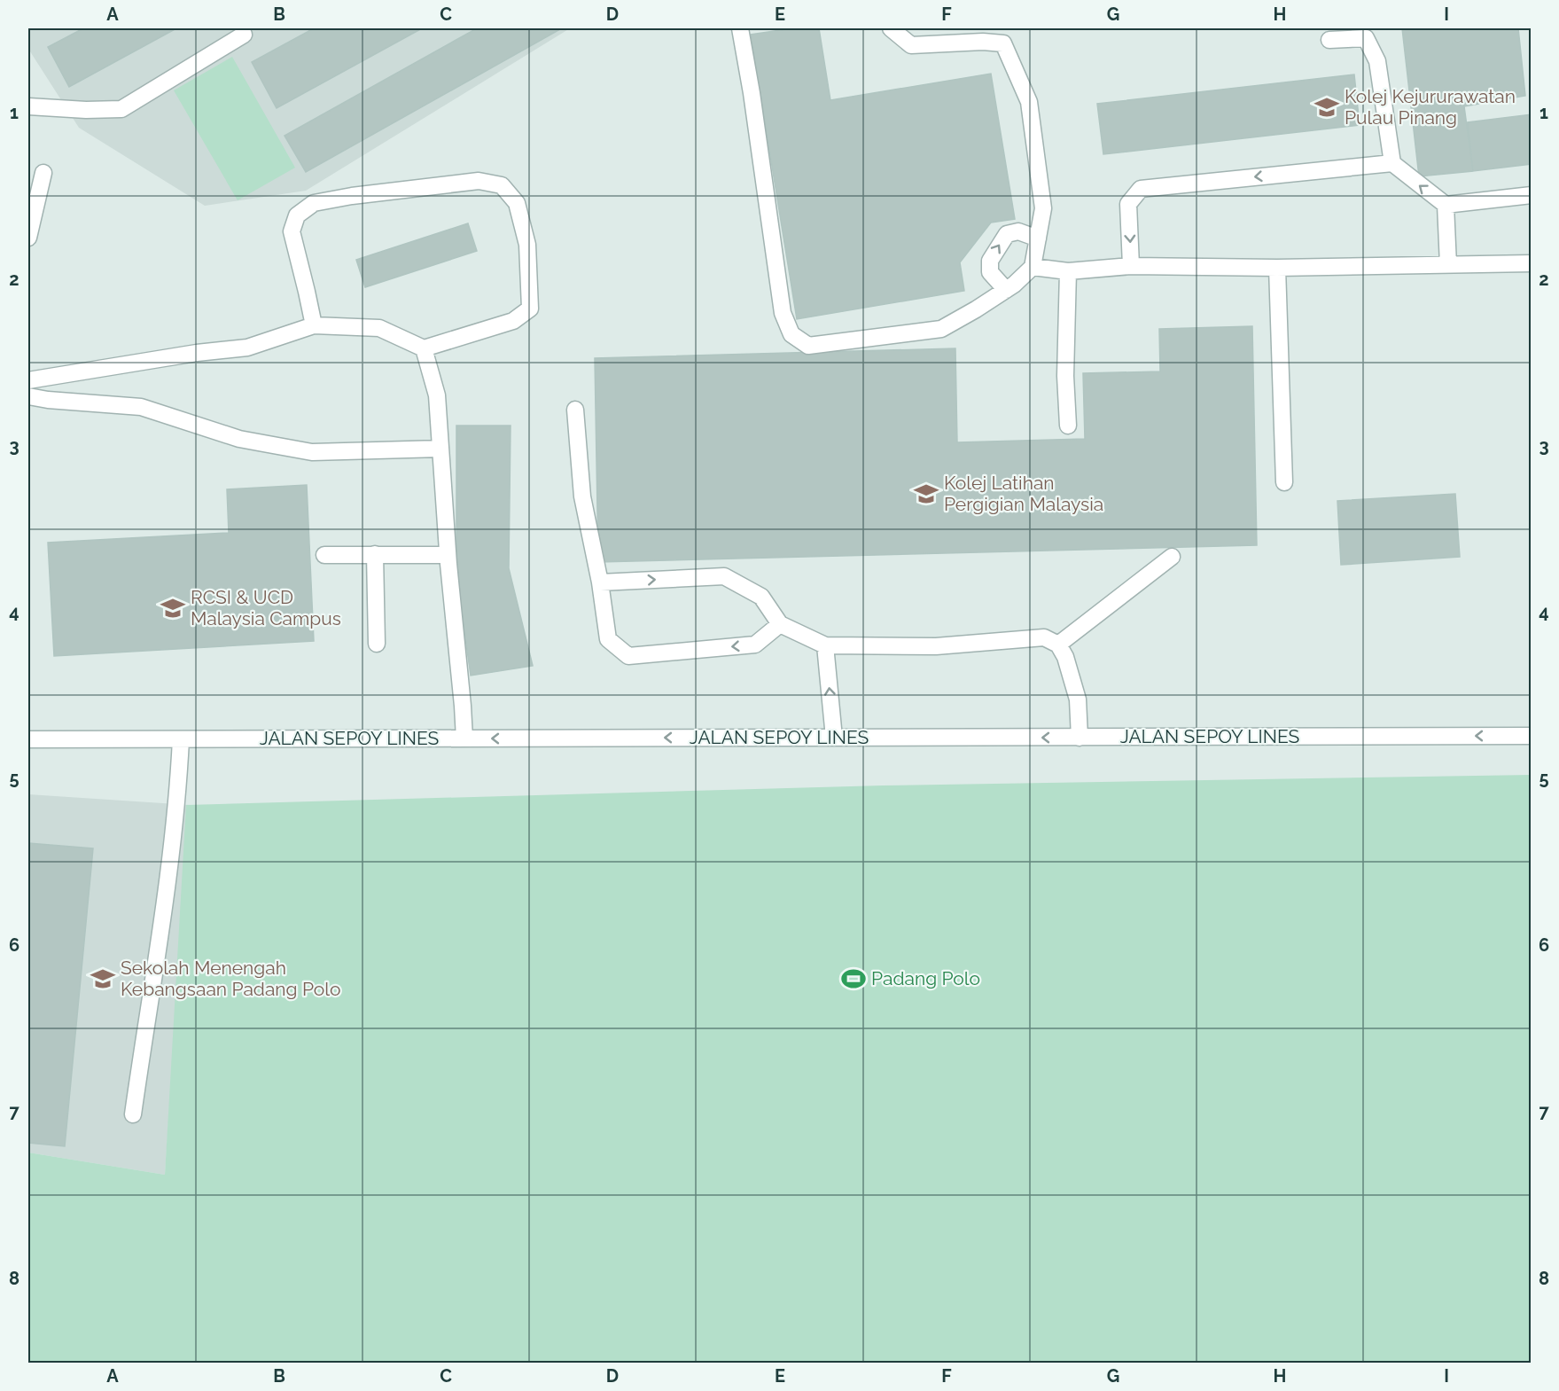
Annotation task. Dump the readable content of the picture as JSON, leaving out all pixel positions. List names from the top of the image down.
{
  "streets": {
    "street": ["JALAN SEPOY LINES"]
  },
  "one_way": ["JALAN SEPOY LINES"],
  "places": {
    "school or university": [
      "Kolej Kejururawatan Pulau Pinang",
      "Kolej Latihan Pergigian Malaysia",
      "RCSI & UCD Malaysia Campus",
      "Sekolah Menengah Kebangsaan Padang Polo"
    ],
    "sports": ["Padang Polo"]
  },
  "grid": {
    "columns": [
      "A",
      "B",
      "C",
      "D",
      "E",
      "F",
      "G",
      "H",
      "I"
    ],
    "rows": [
      "1",
      "2",
      "3",
      "4",
      "5",
      "6",
      "7",
      "8"
    ]
  }
}
